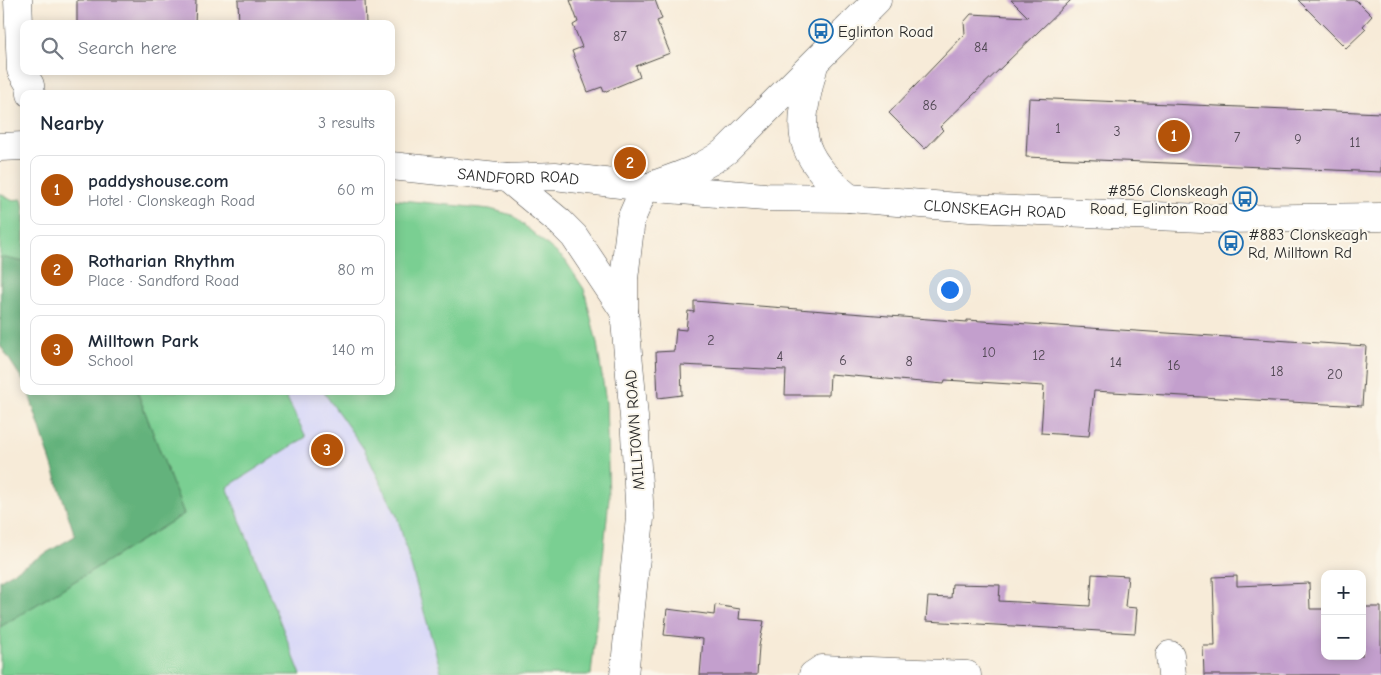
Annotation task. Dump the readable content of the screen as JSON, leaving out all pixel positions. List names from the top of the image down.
{
  "streets": {
    "main road": ["SANDFORD ROAD", "CLONSKEAGH ROAD", "MILLTOWN ROAD"]
  },
  "crossings": [
    ["SANDFORD ROAD", "CLONSKEAGH ROAD"],
    ["SANDFORD ROAD", "MILLTOWN ROAD"],
    ["CLONSKEAGH ROAD", "MILLTOWN ROAD"]
  ],
  "places": {
    "bus stop": ["Eglinton Road", "#856 Clonskeagh Road, Eglinton Road", "#883 Clonskeagh Rd, Milltown Rd"]
  },
  "house_numbers": [
    "87",
    "84",
    "86",
    "1",
    "3",
    "7",
    "9",
    "11",
    "2",
    "10",
    "12",
    "4",
    "6",
    "8",
    "14",
    "16",
    "18",
    "20"
  ],
  "page": {
    "search": "Search here",
    "heading": ["Nearby", "3 results"],
    "pins": ["1", "2", "3"],
    "list": [
      {
        "mark": "1",
        "name": "paddyshouse.com",
        "note": "Hotel · Clonskeagh Road",
        "value": "60 m"
      },
      {
        "mark": "2",
        "name": "Rotharian Rhythm",
        "note": "Place · Sandford Road",
        "value": "80 m"
      },
      {
        "mark": "3",
        "name": "Milltown Park",
        "note": "School",
        "value": "140 m"
      }
    ],
    "map_buttons": ["+", "−"]
  }
}
